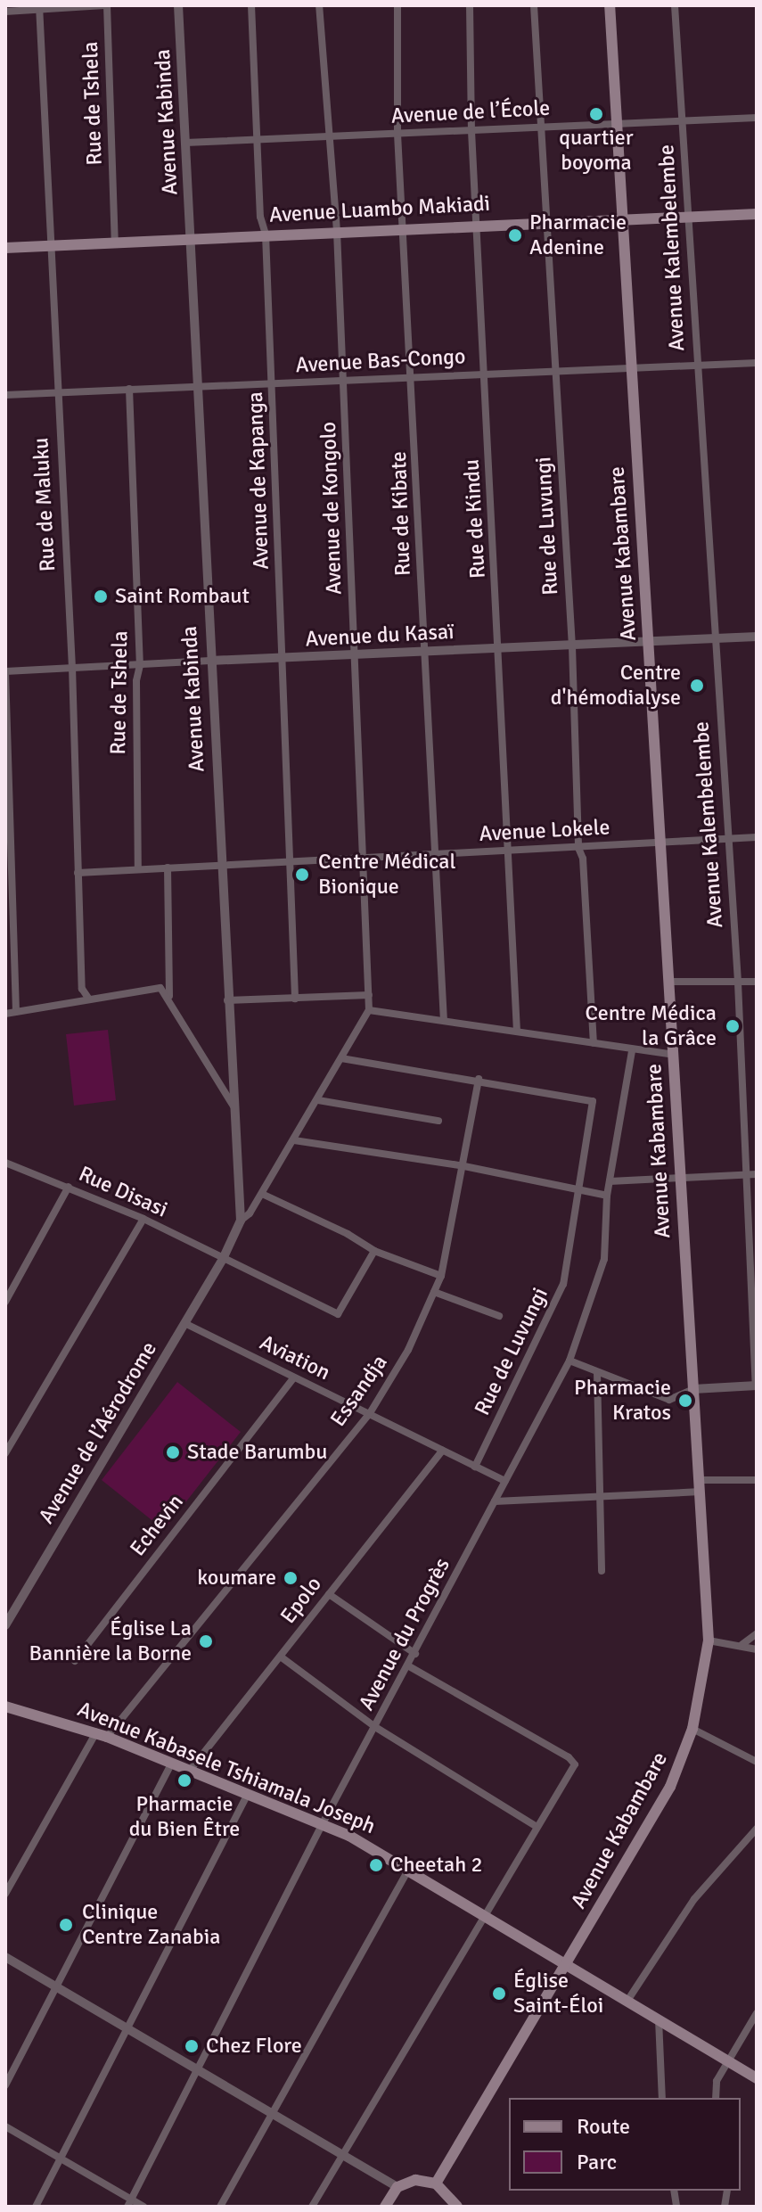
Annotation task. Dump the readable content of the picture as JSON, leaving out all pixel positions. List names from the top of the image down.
{
  "streets": {
    "main road": ["Avenue Luambo Makiadi", "Avenue Kabambare", "Avenue Kabasele Tshiamala Joseph"],
    "street": [
      "Rue de Tshela",
      "Avenue de l’École",
      "Avenue Kabinda",
      "Avenue Kalembelembe",
      "Avenue Bas-Congo",
      "Avenue de Kapanga",
      "Rue de Maluku",
      "Avenue de Kongolo",
      "Rue de Kibate",
      "Rue de Kindu",
      "Rue de Luvungi",
      "Avenue du Kasaï",
      "Avenue Lokele",
      "Rue Disasi",
      "Aviation",
      "Essandja",
      "Avenue de l’Aérodrome",
      "Echevin",
      "Epolo",
      "Avenue du Progrès"
    ]
  },
  "crossings": [
    ["Rue de Tshela", "Avenue Luambo Makiadi"],
    ["Rue de Tshela", "Avenue Bas-Congo"],
    ["Rue de Tshela", "Avenue du Kasaï"],
    ["Rue de Tshela", "Avenue Lokele"],
    ["Avenue de l’École", "Avenue Kabinda"],
    ["Avenue de l’École", "Avenue Kalembelembe"],
    ["Avenue de l’École", "Avenue de Kapanga"],
    ["Avenue de l’École", "Avenue de Kongolo"],
    ["Avenue de l’École", "Rue de Kibate"],
    ["Avenue de l’École", "Rue de Kindu"],
    ["Avenue de l’École", "Rue de Luvungi"],
    ["Avenue de l’École", "Avenue Kabambare"],
    ["Avenue Kabinda", "Avenue Luambo Makiadi"],
    ["Avenue Kabinda", "Avenue Bas-Congo"],
    ["Avenue Kabinda", "Avenue du Kasaï"],
    ["Avenue Kabinda", "Avenue Lokele"],
    ["Avenue Kabinda", "Rue Disasi"],
    ["Avenue Kabinda", "Avenue de l’Aérodrome"],
    ["Avenue Luambo Makiadi", "Avenue Kalembelembe"],
    ["Avenue Luambo Makiadi", "Avenue de Kapanga"],
    ["Avenue Luambo Makiadi", "Rue de Maluku"],
    ["Avenue Luambo Makiadi", "Avenue de Kongolo"],
    ["Avenue Luambo Makiadi", "Rue de Kibate"],
    ["Avenue Luambo Makiadi", "Rue de Kindu"],
    ["Avenue Luambo Makiadi", "Rue de Luvungi"],
    ["Avenue Luambo Makiadi", "Avenue Kabambare"],
    ["Avenue Kalembelembe", "Avenue Bas-Congo"],
    ["Avenue Kalembelembe", "Avenue du Kasaï"],
    ["Avenue Kalembelembe", "Avenue Lokele"],
    ["Avenue Bas-Congo", "Avenue de Kapanga"],
    ["Avenue Bas-Congo", "Rue de Maluku"],
    ["Avenue Bas-Congo", "Avenue de Kongolo"],
    ["Avenue Bas-Congo", "Rue de Kibate"],
    ["Avenue Bas-Congo", "Rue de Kindu"],
    ["Avenue Bas-Congo", "Rue de Luvungi"],
    ["Avenue Bas-Congo", "Avenue Kabambare"],
    ["Avenue de Kapanga", "Avenue du Kasaï"],
    ["Avenue de Kapanga", "Avenue Lokele"],
    ["Rue de Maluku", "Avenue du Kasaï"],
    ["Rue de Maluku", "Avenue Lokele"],
    ["Avenue de Kongolo", "Avenue du Kasaï"],
    ["Avenue de Kongolo", "Avenue Lokele"],
    ["Rue de Kibate", "Avenue du Kasaï"],
    ["Rue de Kibate", "Avenue Lokele"],
    ["Rue de Kindu", "Avenue du Kasaï"],
    ["Rue de Kindu", "Avenue Lokele"],
    ["Rue de Luvungi", "Avenue du Kasaï"],
    ["Rue de Luvungi", "Avenue Lokele"],
    ["Rue de Luvungi", "Aviation"],
    ["Rue de Luvungi", "Essandja"],
    ["Avenue Kabambare", "Avenue du Kasaï"],
    ["Avenue Kabambare", "Avenue Lokele"],
    ["Avenue Kabambare", "Avenue Kabasele Tshiamala Joseph"],
    ["Rue Disasi", "Avenue de l’Aérodrome"],
    ["Aviation", "Essandja"],
    ["Aviation", "Avenue de l’Aérodrome"],
    ["Aviation", "Echevin"],
    ["Aviation", "Epolo"],
    ["Aviation", "Avenue du Progrès"],
    ["Essandja", "Avenue Kabasele Tshiamala Joseph"],
    ["Epolo", "Avenue Kabasele Tshiamala Joseph"],
    ["Avenue du Progrès", "Avenue Kabasele Tshiamala Joseph"]
  ],
  "places": [
    "quartier boyoma",
    "Pharmacie Adenine",
    "Saint Rombaut",
    "Centre d'hémodialyse",
    "Centre Médical Bionique",
    "Centre Médica la Grâce",
    "Pharmacie Kratos",
    "Stade Barumbu",
    "koumare",
    "Église La Bannière la Borne",
    "Pharmacie du Bien Être",
    "Cheetah 2",
    "Clinique Centre Zanabia",
    "Église Saint-Éloi",
    "Chez Flore"
  ],
  "legend": ["Route", "Parc"]
}
